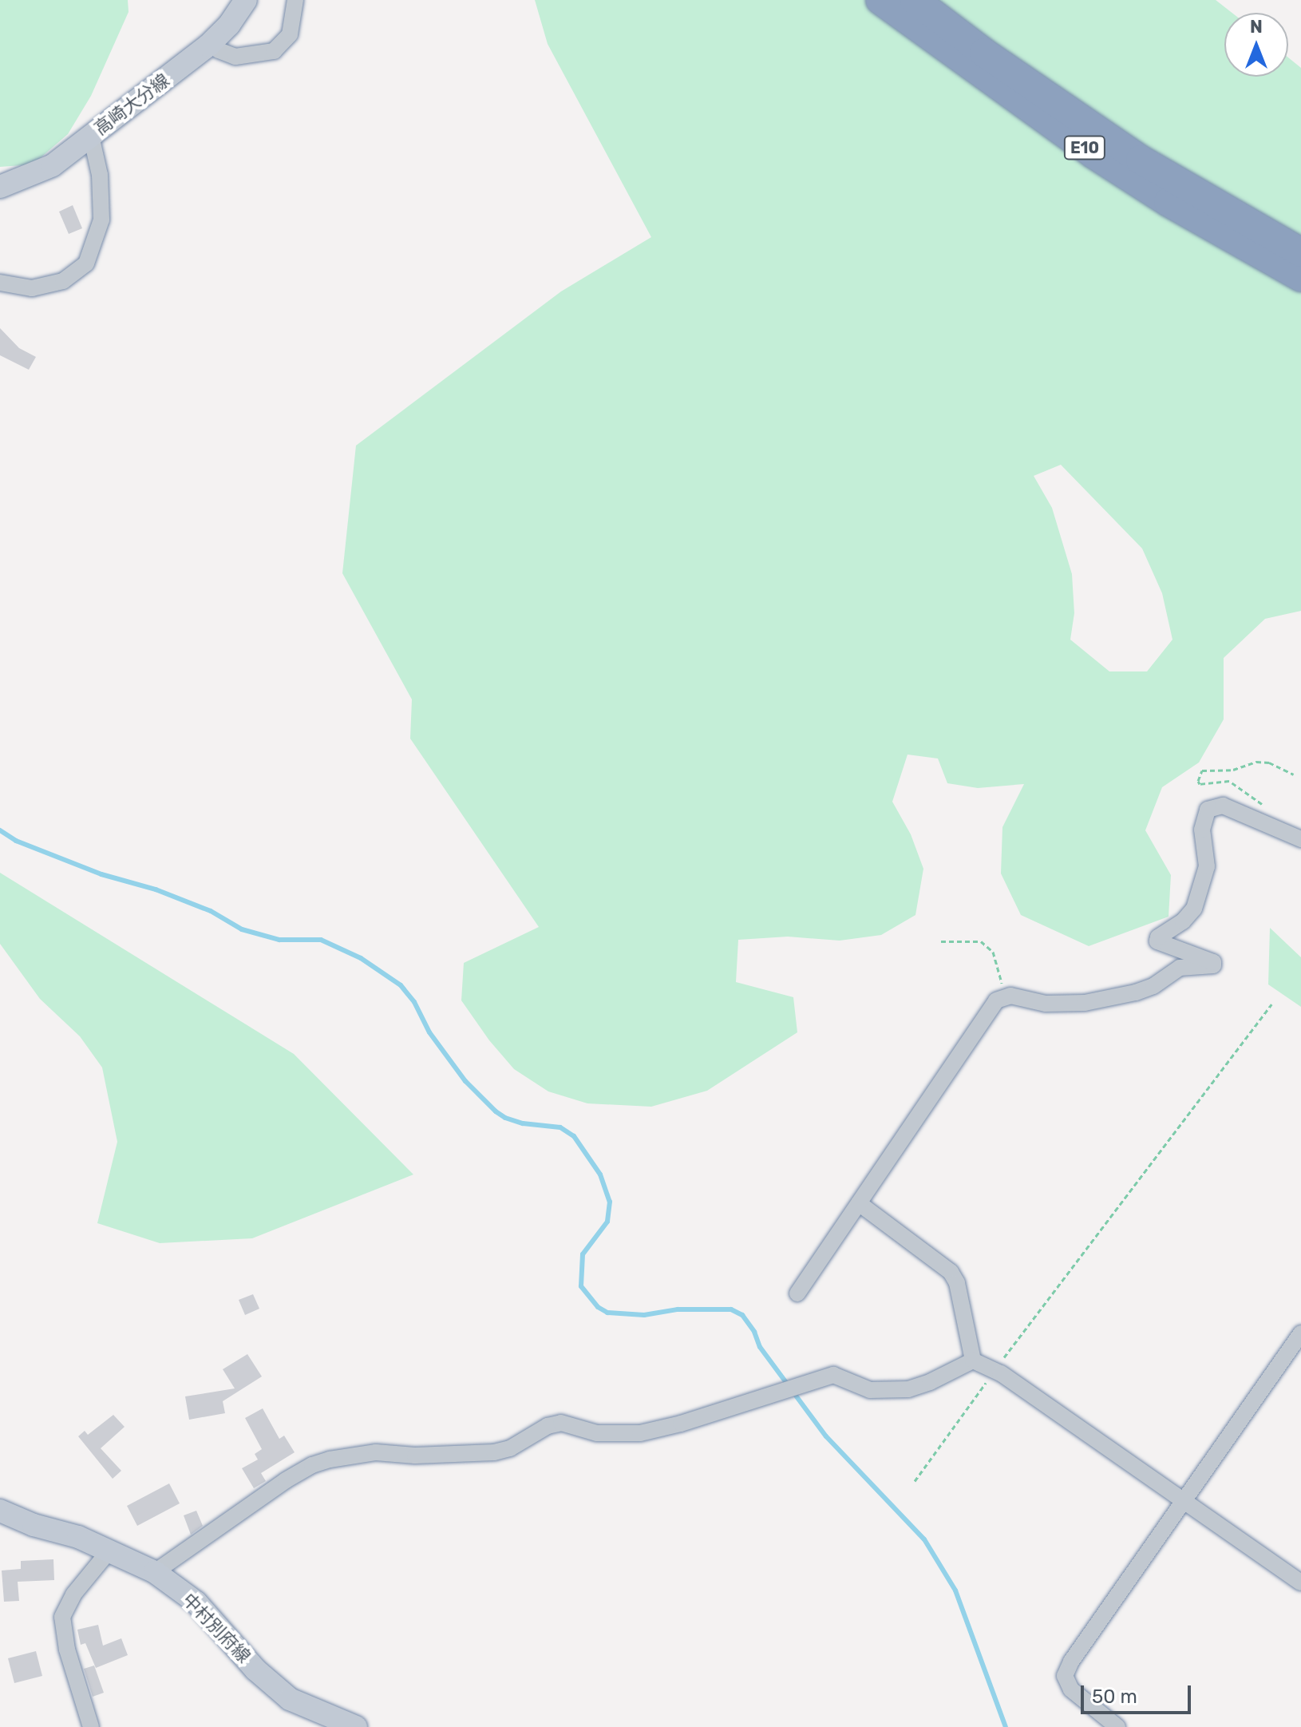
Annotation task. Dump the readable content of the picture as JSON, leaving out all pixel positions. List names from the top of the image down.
{
  "streets": {
    "highway": ["E10"],
    "main road": ["高崎大分線", "中村別府線"]
  },
  "scale_bar": "50 m",
  "north": "top"
}
